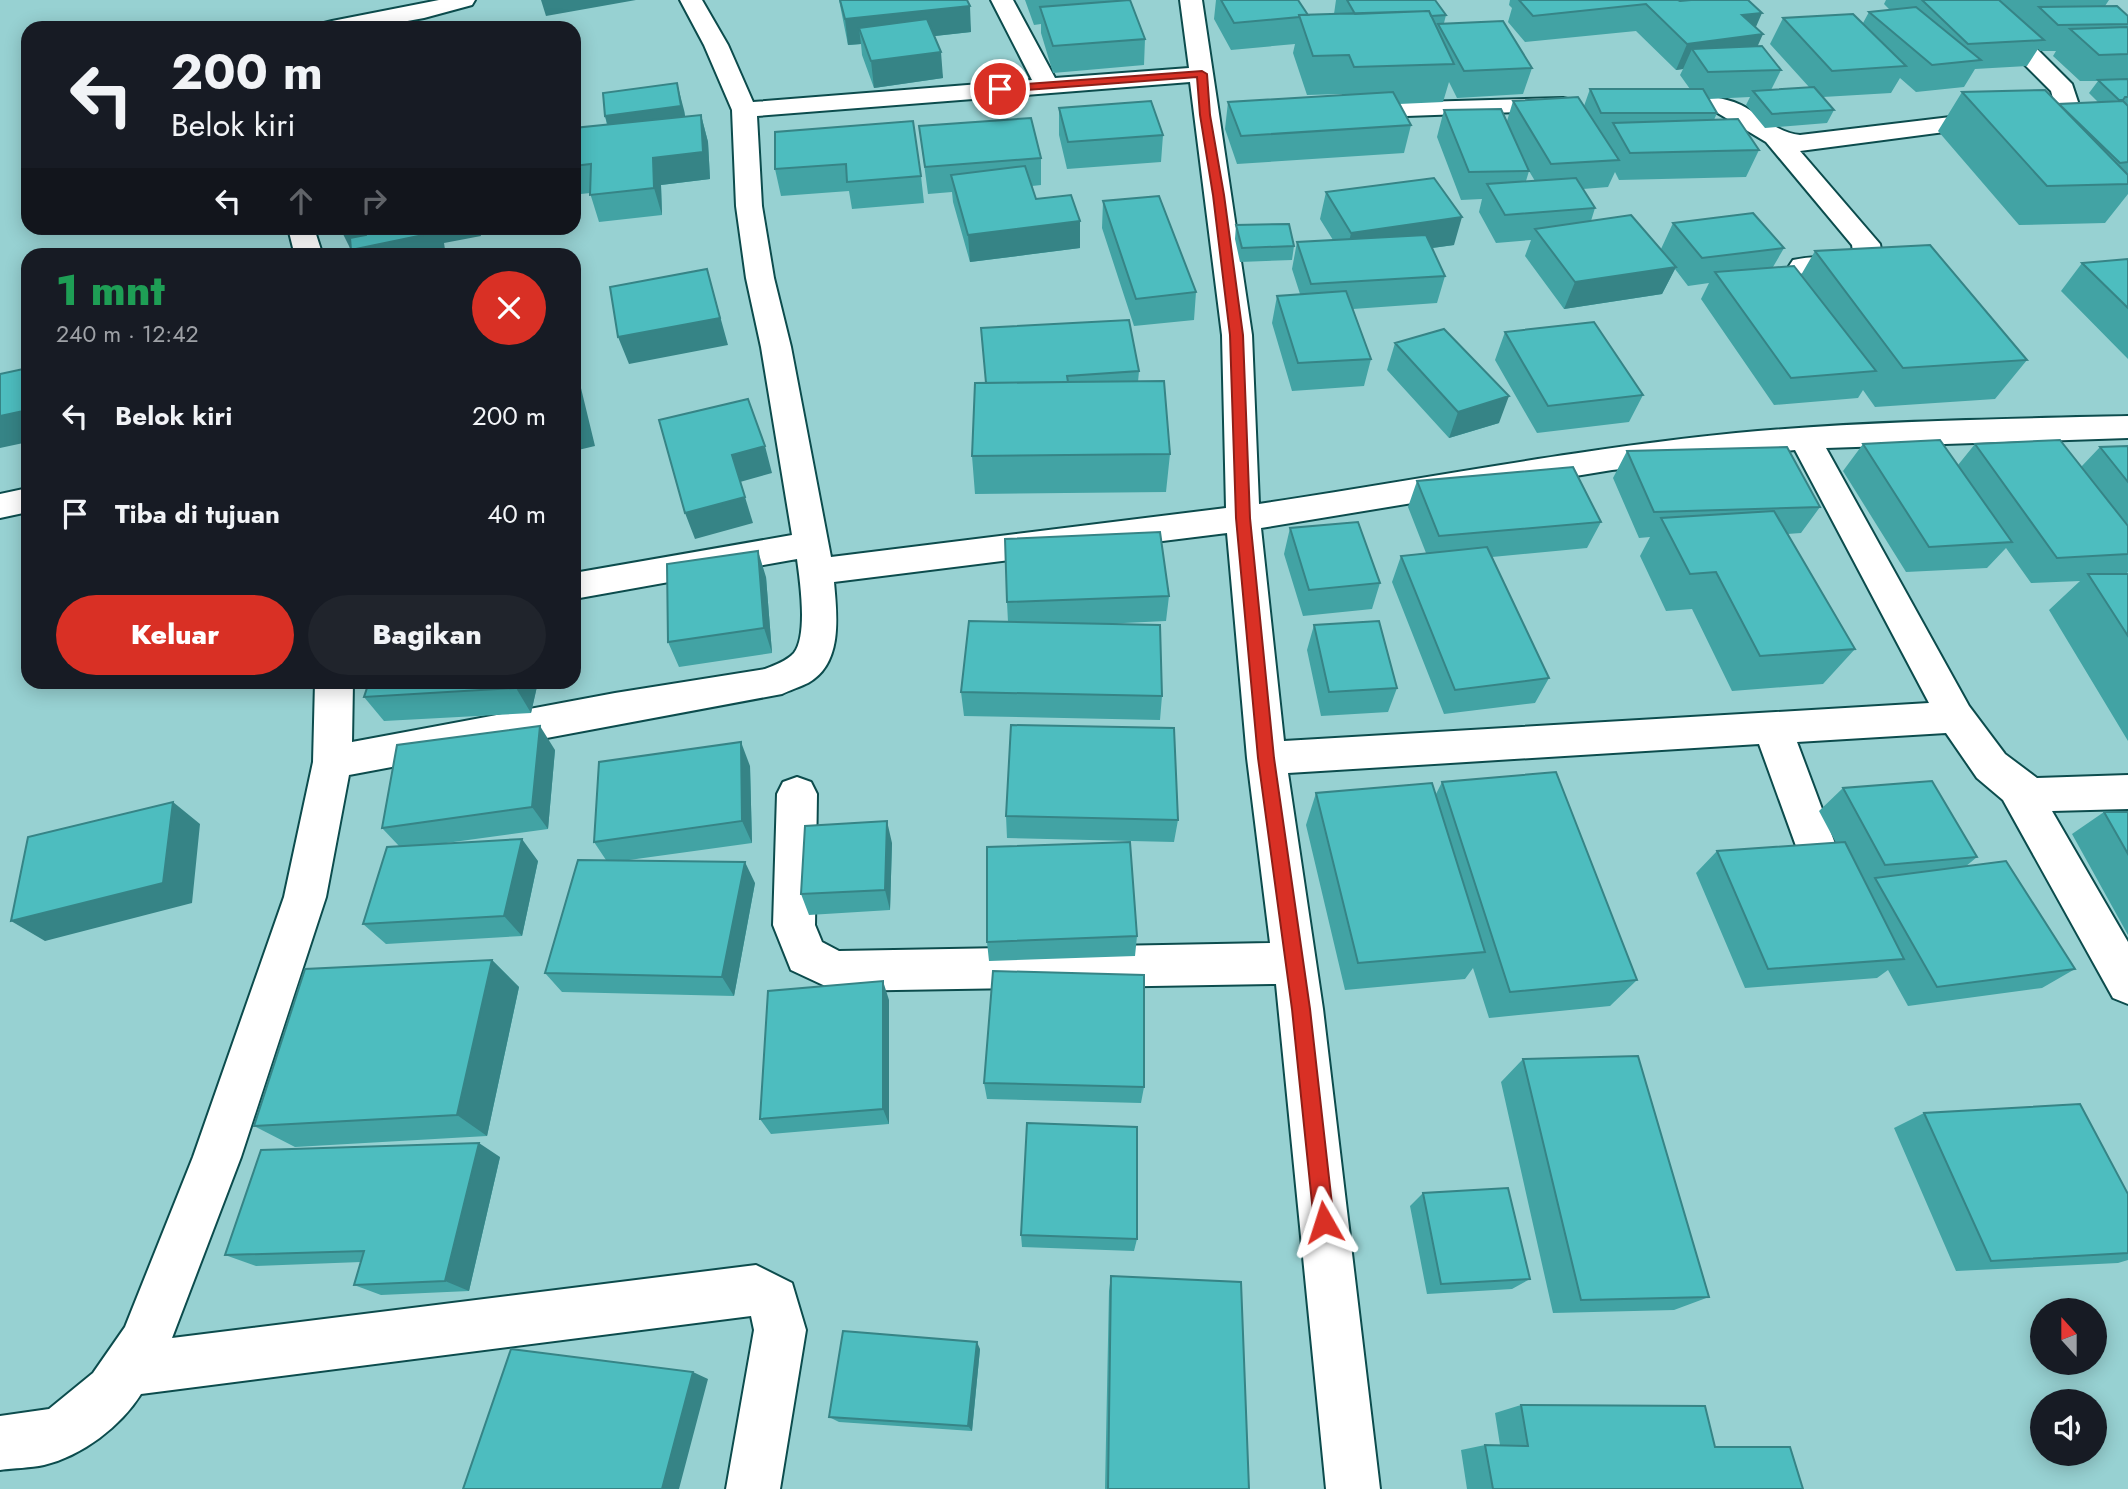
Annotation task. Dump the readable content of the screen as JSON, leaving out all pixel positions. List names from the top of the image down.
{
  "north": "top",
  "page": {
    "turn": ["200 m", "Belok kiri"],
    "heading": ["1 mnt", "240 m · 12:42"],
    "list": [
      {
        "name": "Belok kiri",
        "value": "200 m"
      },
      {
        "name": "Tiba di tujuan",
        "value": "40 m"
      }
    ],
    "buttons": ["Keluar", "Bagikan"]
  }
}
